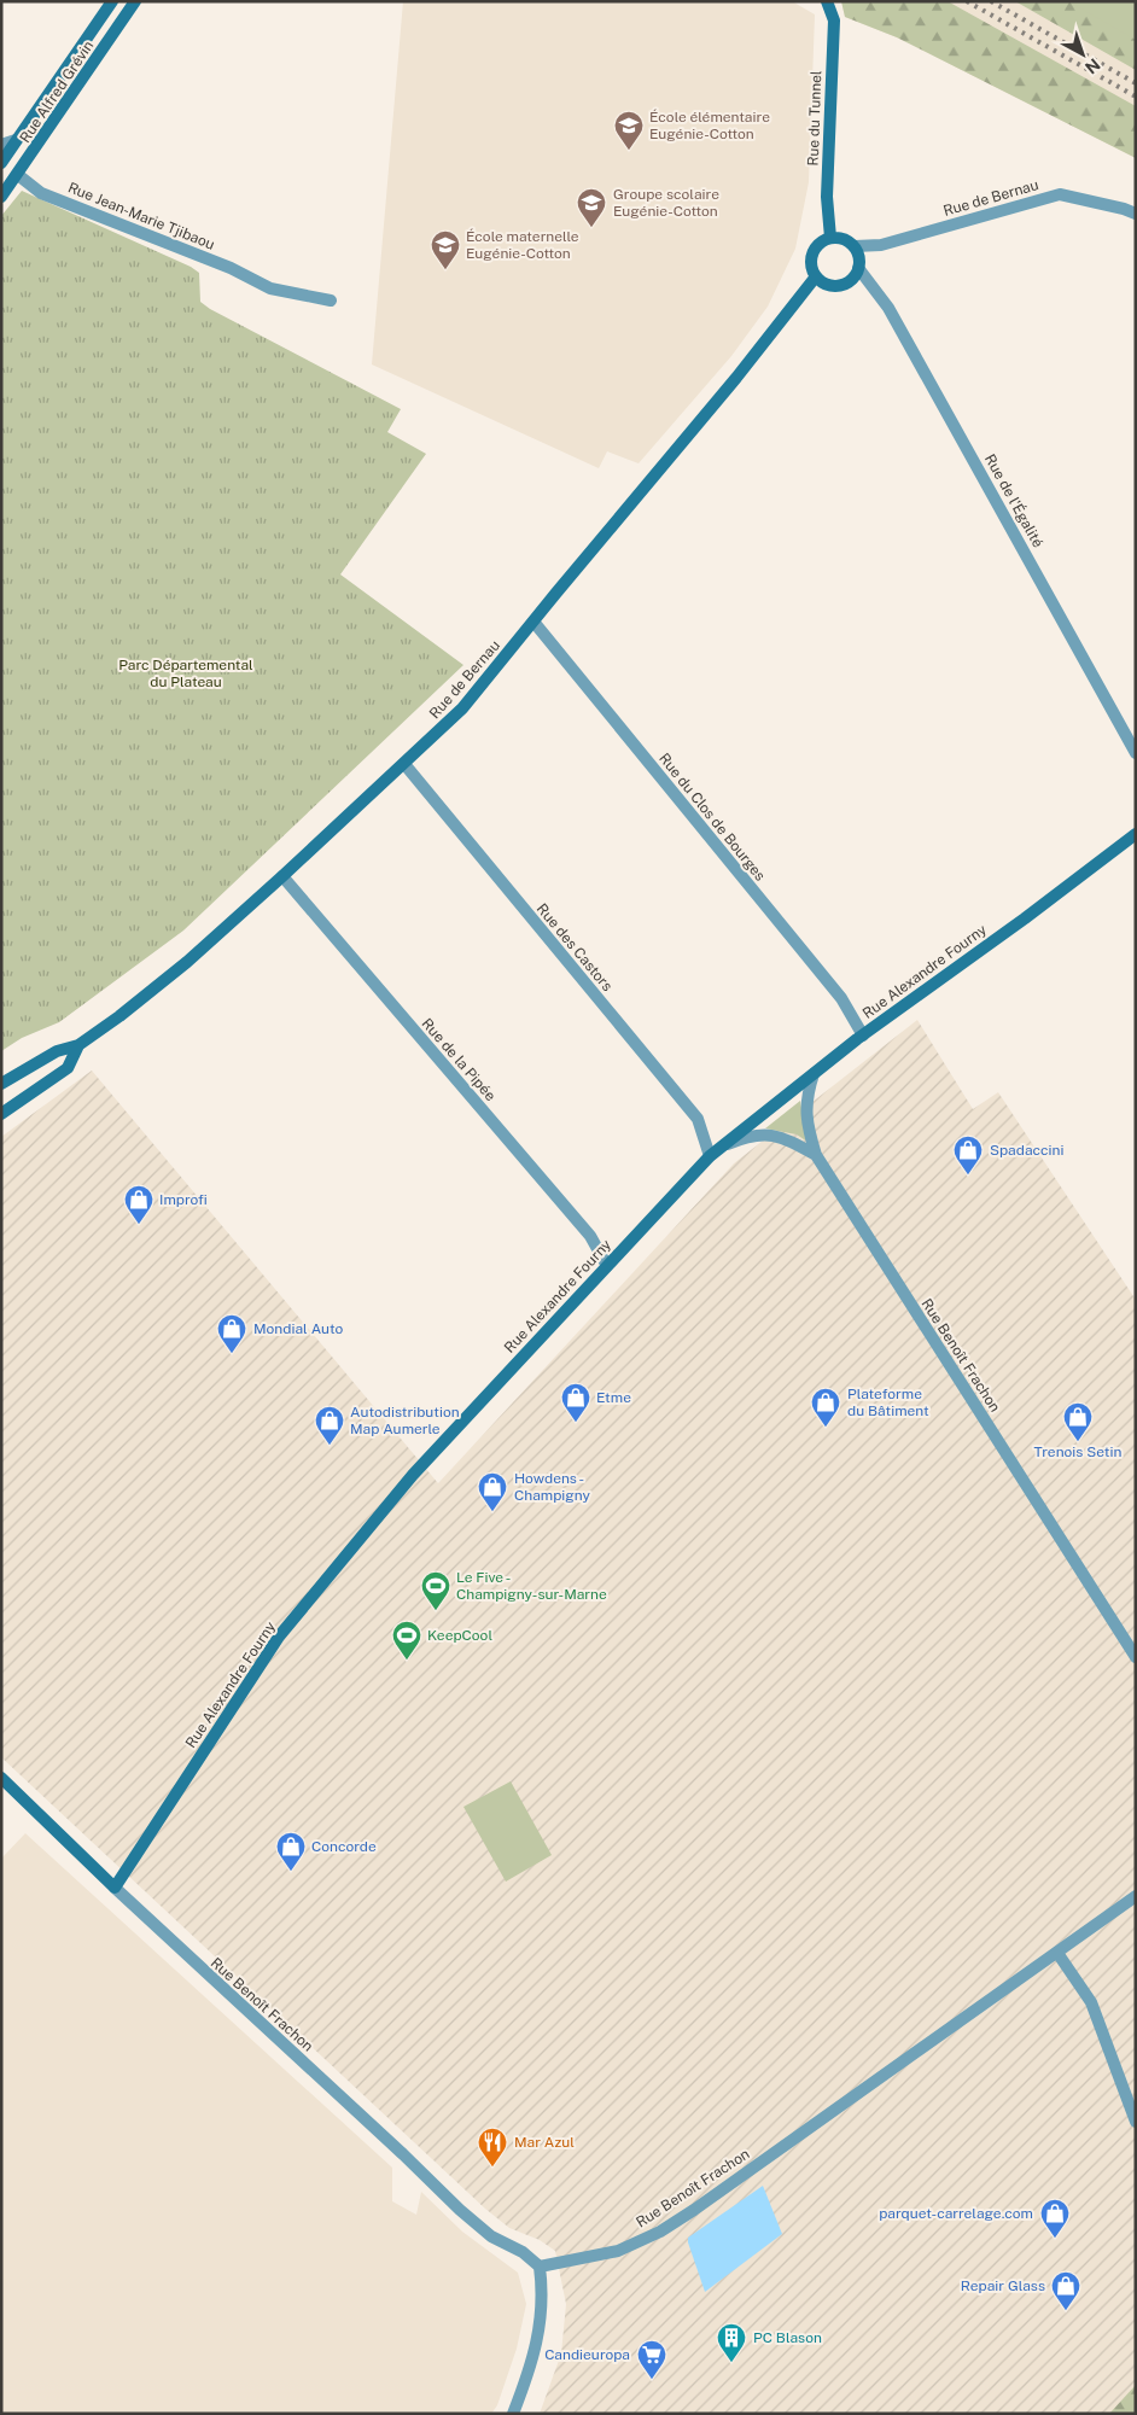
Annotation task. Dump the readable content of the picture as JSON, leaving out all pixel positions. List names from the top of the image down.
{
  "streets": {
    "street": [
      "Rue Alfred Grévin",
      "Rue du Tunnel",
      "Rue de Bernau",
      "Rue Jean-Marie Tjibaou",
      "Rue de l'Égalité",
      "Rue du Clos de Bourges",
      "Rue des Castors",
      "Rue Alexandre Fourny",
      "Rue de la Pipée",
      "Rue Benoît Frachon"
    ]
  },
  "crossings": [
    ["Rue Alfred Grévin", "Rue Jean-Marie Tjibaou"],
    ["Rue du Tunnel", "Rue de Bernau"],
    ["Rue du Tunnel", "Rue de l'Égalité"],
    ["Rue de Bernau", "Rue de l'Égalité"],
    ["Rue de Bernau", "Rue du Clos de Bourges"],
    ["Rue de Bernau", "Rue des Castors"],
    ["Rue de Bernau", "Rue de la Pipée"],
    ["Rue du Clos de Bourges", "Rue Alexandre Fourny"],
    ["Rue des Castors", "Rue Alexandre Fourny"],
    ["Rue Alexandre Fourny", "Rue de la Pipée"],
    ["Rue Alexandre Fourny", "Rue Benoît Frachon"]
  ],
  "parks": ["Parc Départemental du Plateau"],
  "places": {
    "school or university": ["École élémentaire Eugénie-Cotton", "Groupe scolaire Eugénie-Cotton", "École maternelle Eugénie-Cotton"],
    "shop": [
      "Spadaccini",
      "Improfi",
      "Mondial Auto",
      "Etme",
      "Plateforme du Bâtiment",
      "Trenois Setin",
      "Autodistribution Map Aumerle",
      "Howdens - Champigny",
      "Concorde",
      "parquet-carrelage.com",
      "Repair Glass"
    ],
    "sports": ["Le Five - Champigny-sur-Marne", "KeepCool"],
    "restaurant": ["Mar Azul"],
    "building": ["PC Blason"],
    "supermarket": ["Candieuropa"]
  },
  "north": "bottom right"
}
